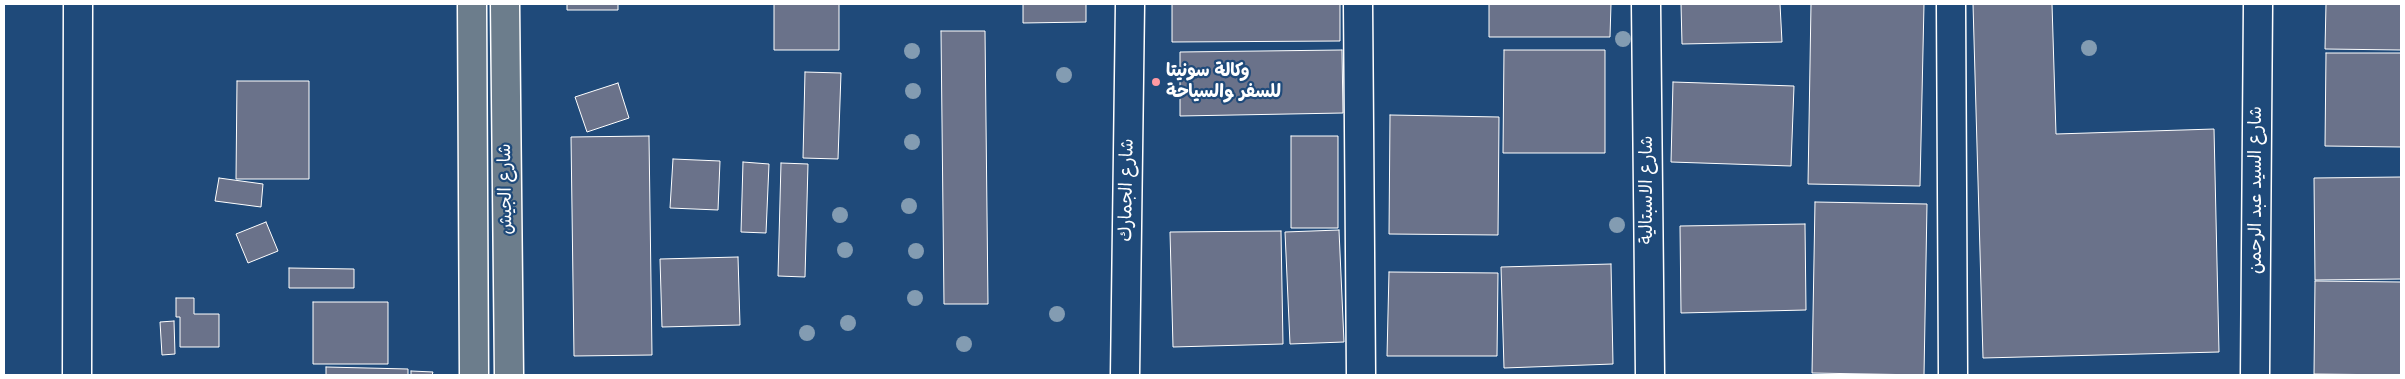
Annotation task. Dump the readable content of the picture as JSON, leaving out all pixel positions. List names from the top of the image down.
{
  "streets": {
    "highway": ["شارع الجيش"],
    "street": ["شارع الجمارك", "شارع الاسبتالية", "شارع السيد عبد الرحمن"]
  },
  "places": ["وكالة سونيتا للسفر والسياحة"]
}
